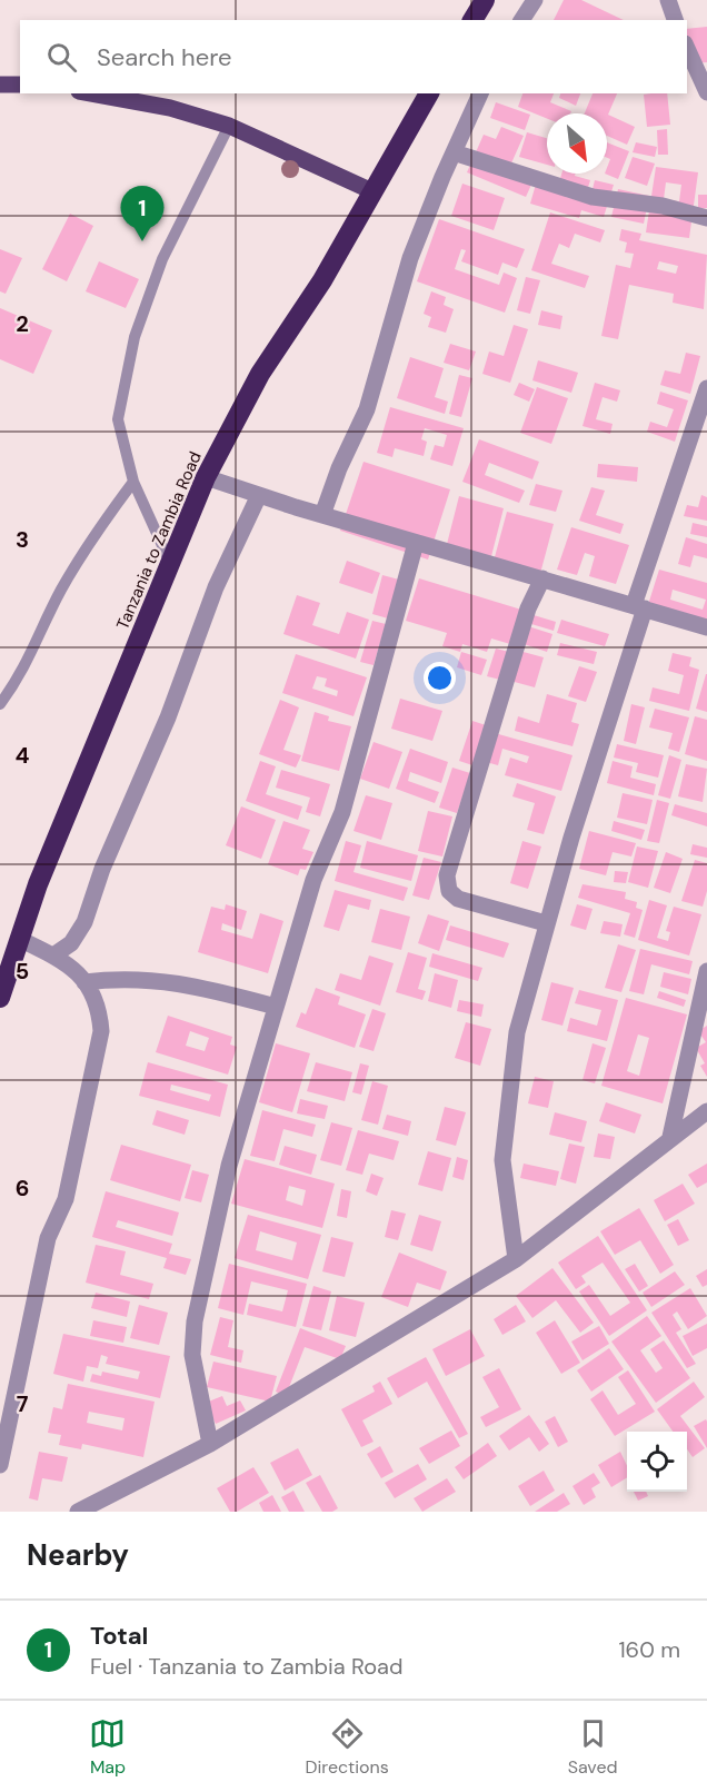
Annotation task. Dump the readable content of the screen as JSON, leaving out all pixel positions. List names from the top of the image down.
{
  "streets": {
    "highway": ["Tanzania to Zambia Road"]
  },
  "north": "bottom right",
  "page": {
    "search": "Search here",
    "pins": "1",
    "heading": "Nearby",
    "list": [
      {
        "mark": "1",
        "name": "Total",
        "note": "Fuel · Tanzania to Zambia Road",
        "value": "160 m"
      }
    ],
    "nav": ["Map", "Directions", "Saved"]
  },
  "grid": {
    "rows": [
      "2",
      "3",
      "4",
      "5",
      "6",
      "7"
    ]
  }
}
